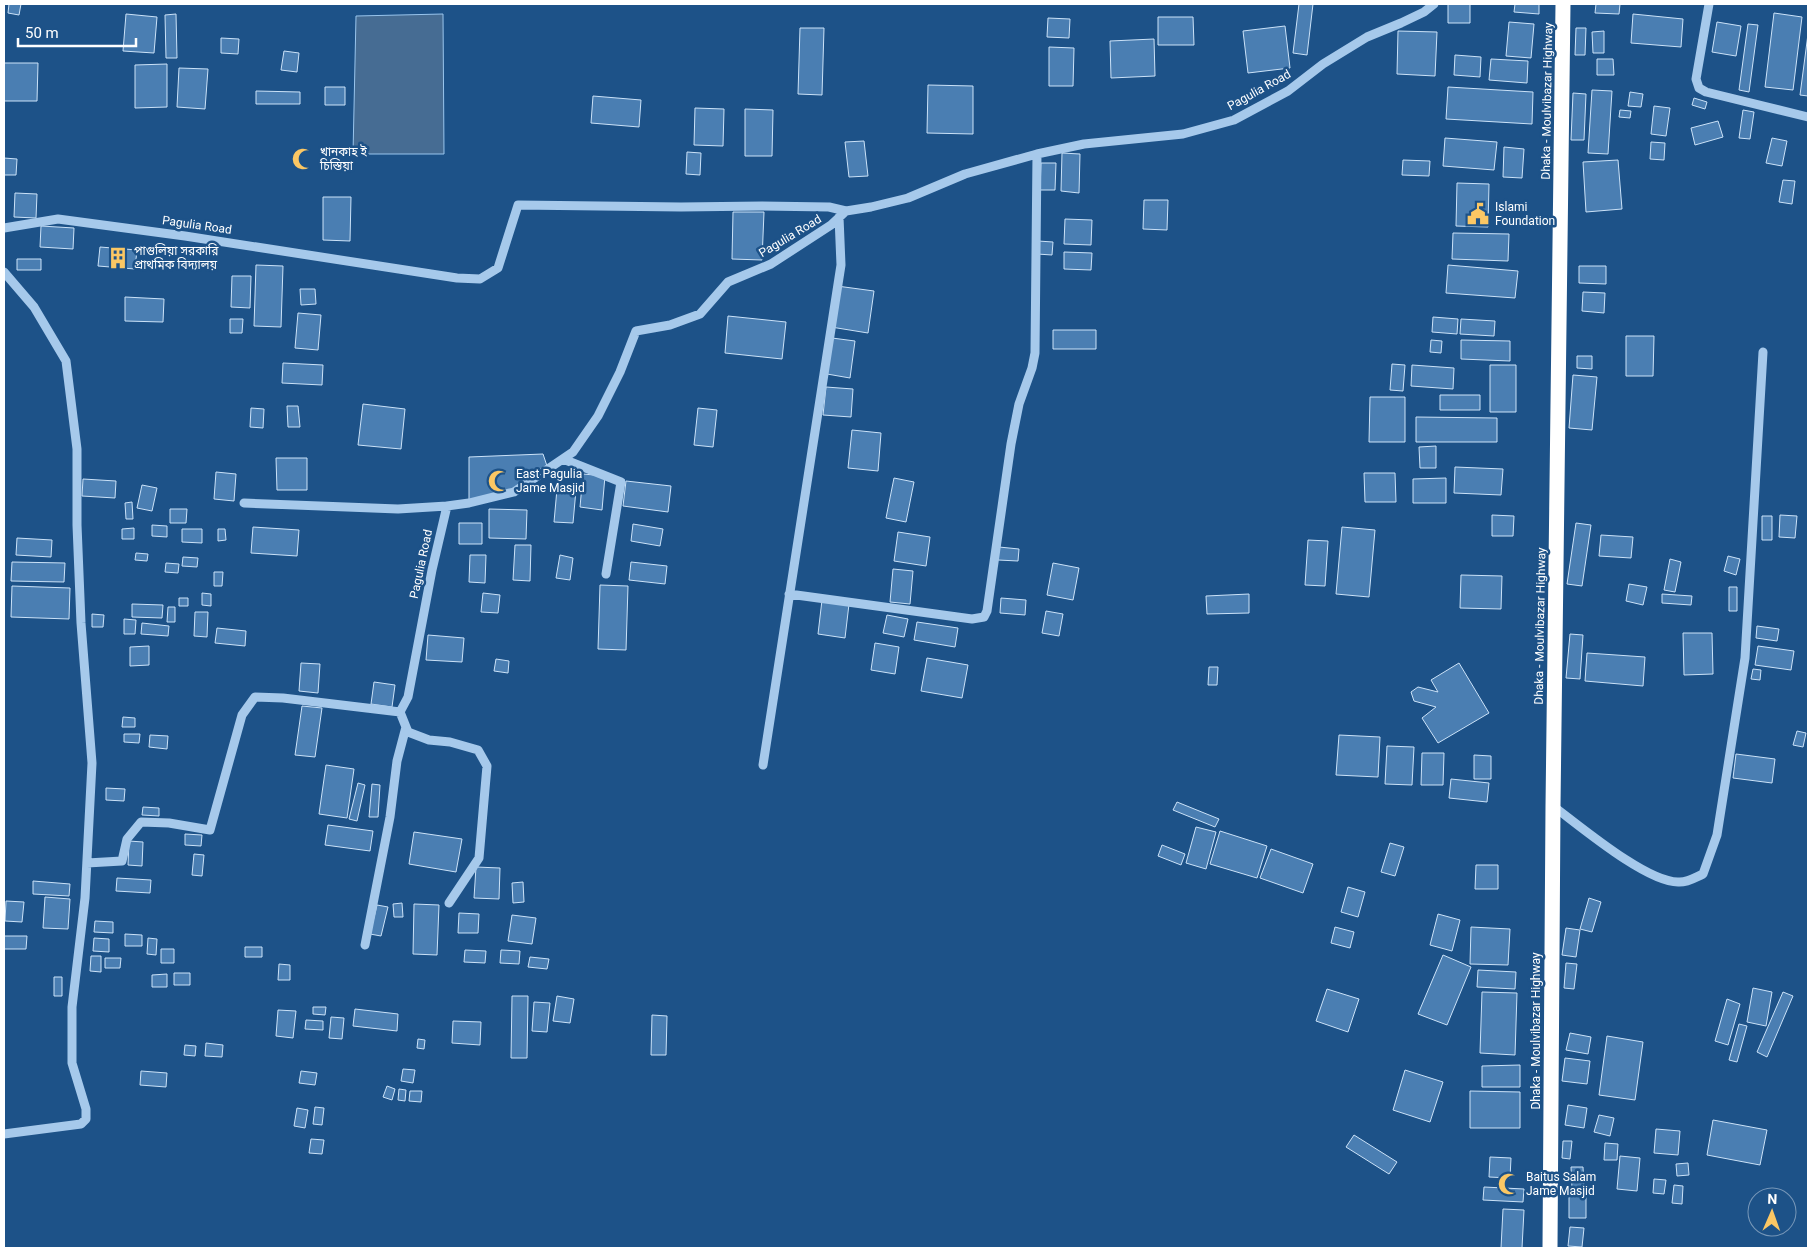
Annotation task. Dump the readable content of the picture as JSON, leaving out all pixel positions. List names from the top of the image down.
{
  "streets": {
    "highway": ["Dhaka - Moulvibazar Highway"],
    "street": ["Pagulia Road"]
  },
  "places": {
    "mosque": ["খানকাহ ই চিস্তিয়া", "East Pagulia Jame Masjid", "Baitus Salam Jame Masjid"],
    "public building": ["Islami Foundation"],
    "building": ["পাগুলিয়া সরকারি প্রাথমিক বিদ্যালয়"]
  },
  "scale_bar": "50 m",
  "north": "top"
}
